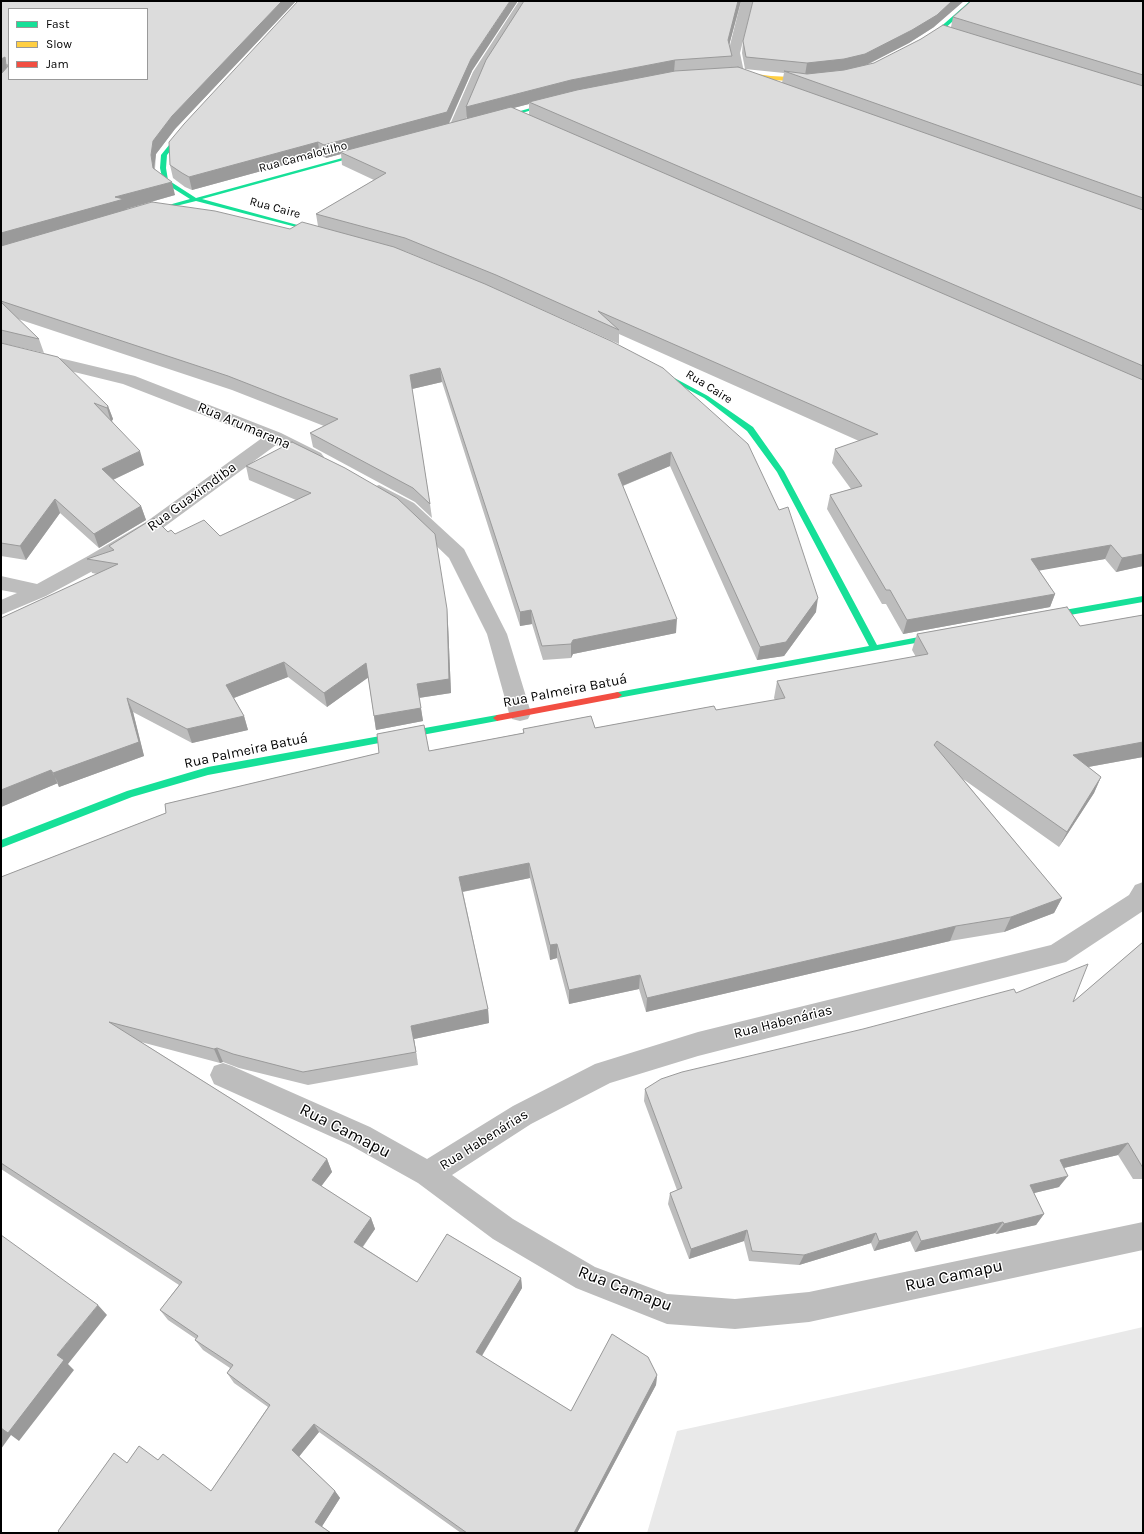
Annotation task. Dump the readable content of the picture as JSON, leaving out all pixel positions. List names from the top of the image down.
{
  "streets": {
    "street": [
      "Rua Camalotilho",
      "Rua Caire",
      "Rua Arumarana",
      "Rua Guaximdiba",
      "Rua Palmeira Batuá",
      "Rua Habenárias",
      "Rua Camapu"
    ]
  },
  "crossings": [
    ["Rua Camalotilho", "Rua Caire"],
    ["Rua Caire", "Rua Palmeira Batuá"],
    ["Rua Arumarana", "Rua Guaximdiba"],
    ["Rua Habenárias", "Rua Camapu"]
  ],
  "legend": ["Fast", "Slow", "Jam"]
}
